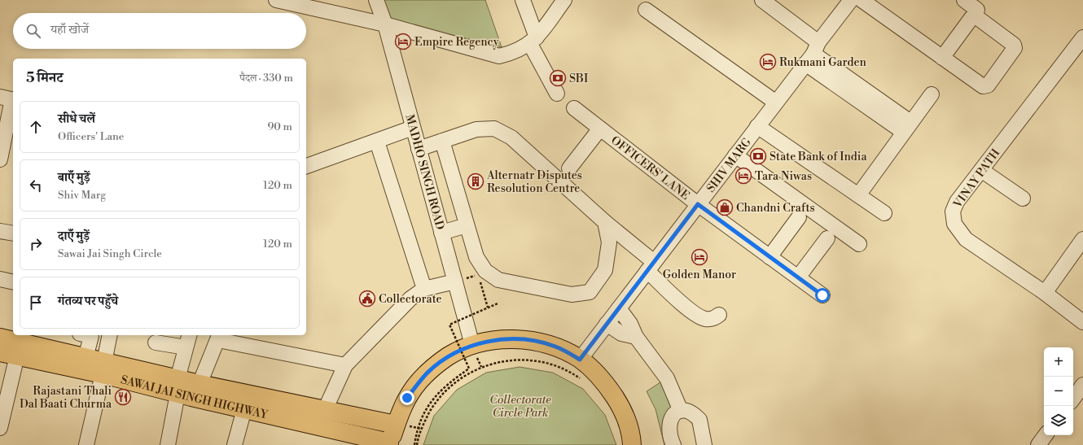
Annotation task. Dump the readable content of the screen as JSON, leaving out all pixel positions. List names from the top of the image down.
{
  "streets": {
    "main road": ["SAWAI JAI SINGH HIGHWAY"],
    "street": [
      "SHIV MARG",
      "OFFICERS' LANE",
      "MADHO SINGH ROAD",
      "VINAY PATH"
    ]
  },
  "crossings": [
    ["SHIV MARG", "OFFICERS' LANE"]
  ],
  "parks": ["Collectorate Circle Park"],
  "places": {
    "hotel": [
      "Empire Regency",
      "Rukmani Garden",
      "Tara Niwas",
      "Golden Manor"
    ],
    "bank": ["SBI", "State Bank of India"],
    "building": ["Alternatr Disputes Resolution Centre"],
    "shop": ["Chandni Crafts"],
    "public building": ["Collectorate"],
    "restaurant": ["Rajastani Thali Dal Baati Churma"]
  },
  "page": {
    "search": "यहाँ खोजें",
    "heading": ["5 मिनट", "पैदल · 330 m"],
    "list": [
      ["सीधे चलें", "Officers' Lane", "90 m"],
      ["बाएँ मुड़ें", "Shiv Marg", "120 m"],
      ["दाएँ मुड़ें", "Sawai Jai Singh Circle", "120 m"],
      "गंतव्य पर पहुँचे"
    ],
    "map_buttons": ["+", "−"]
  }
}
